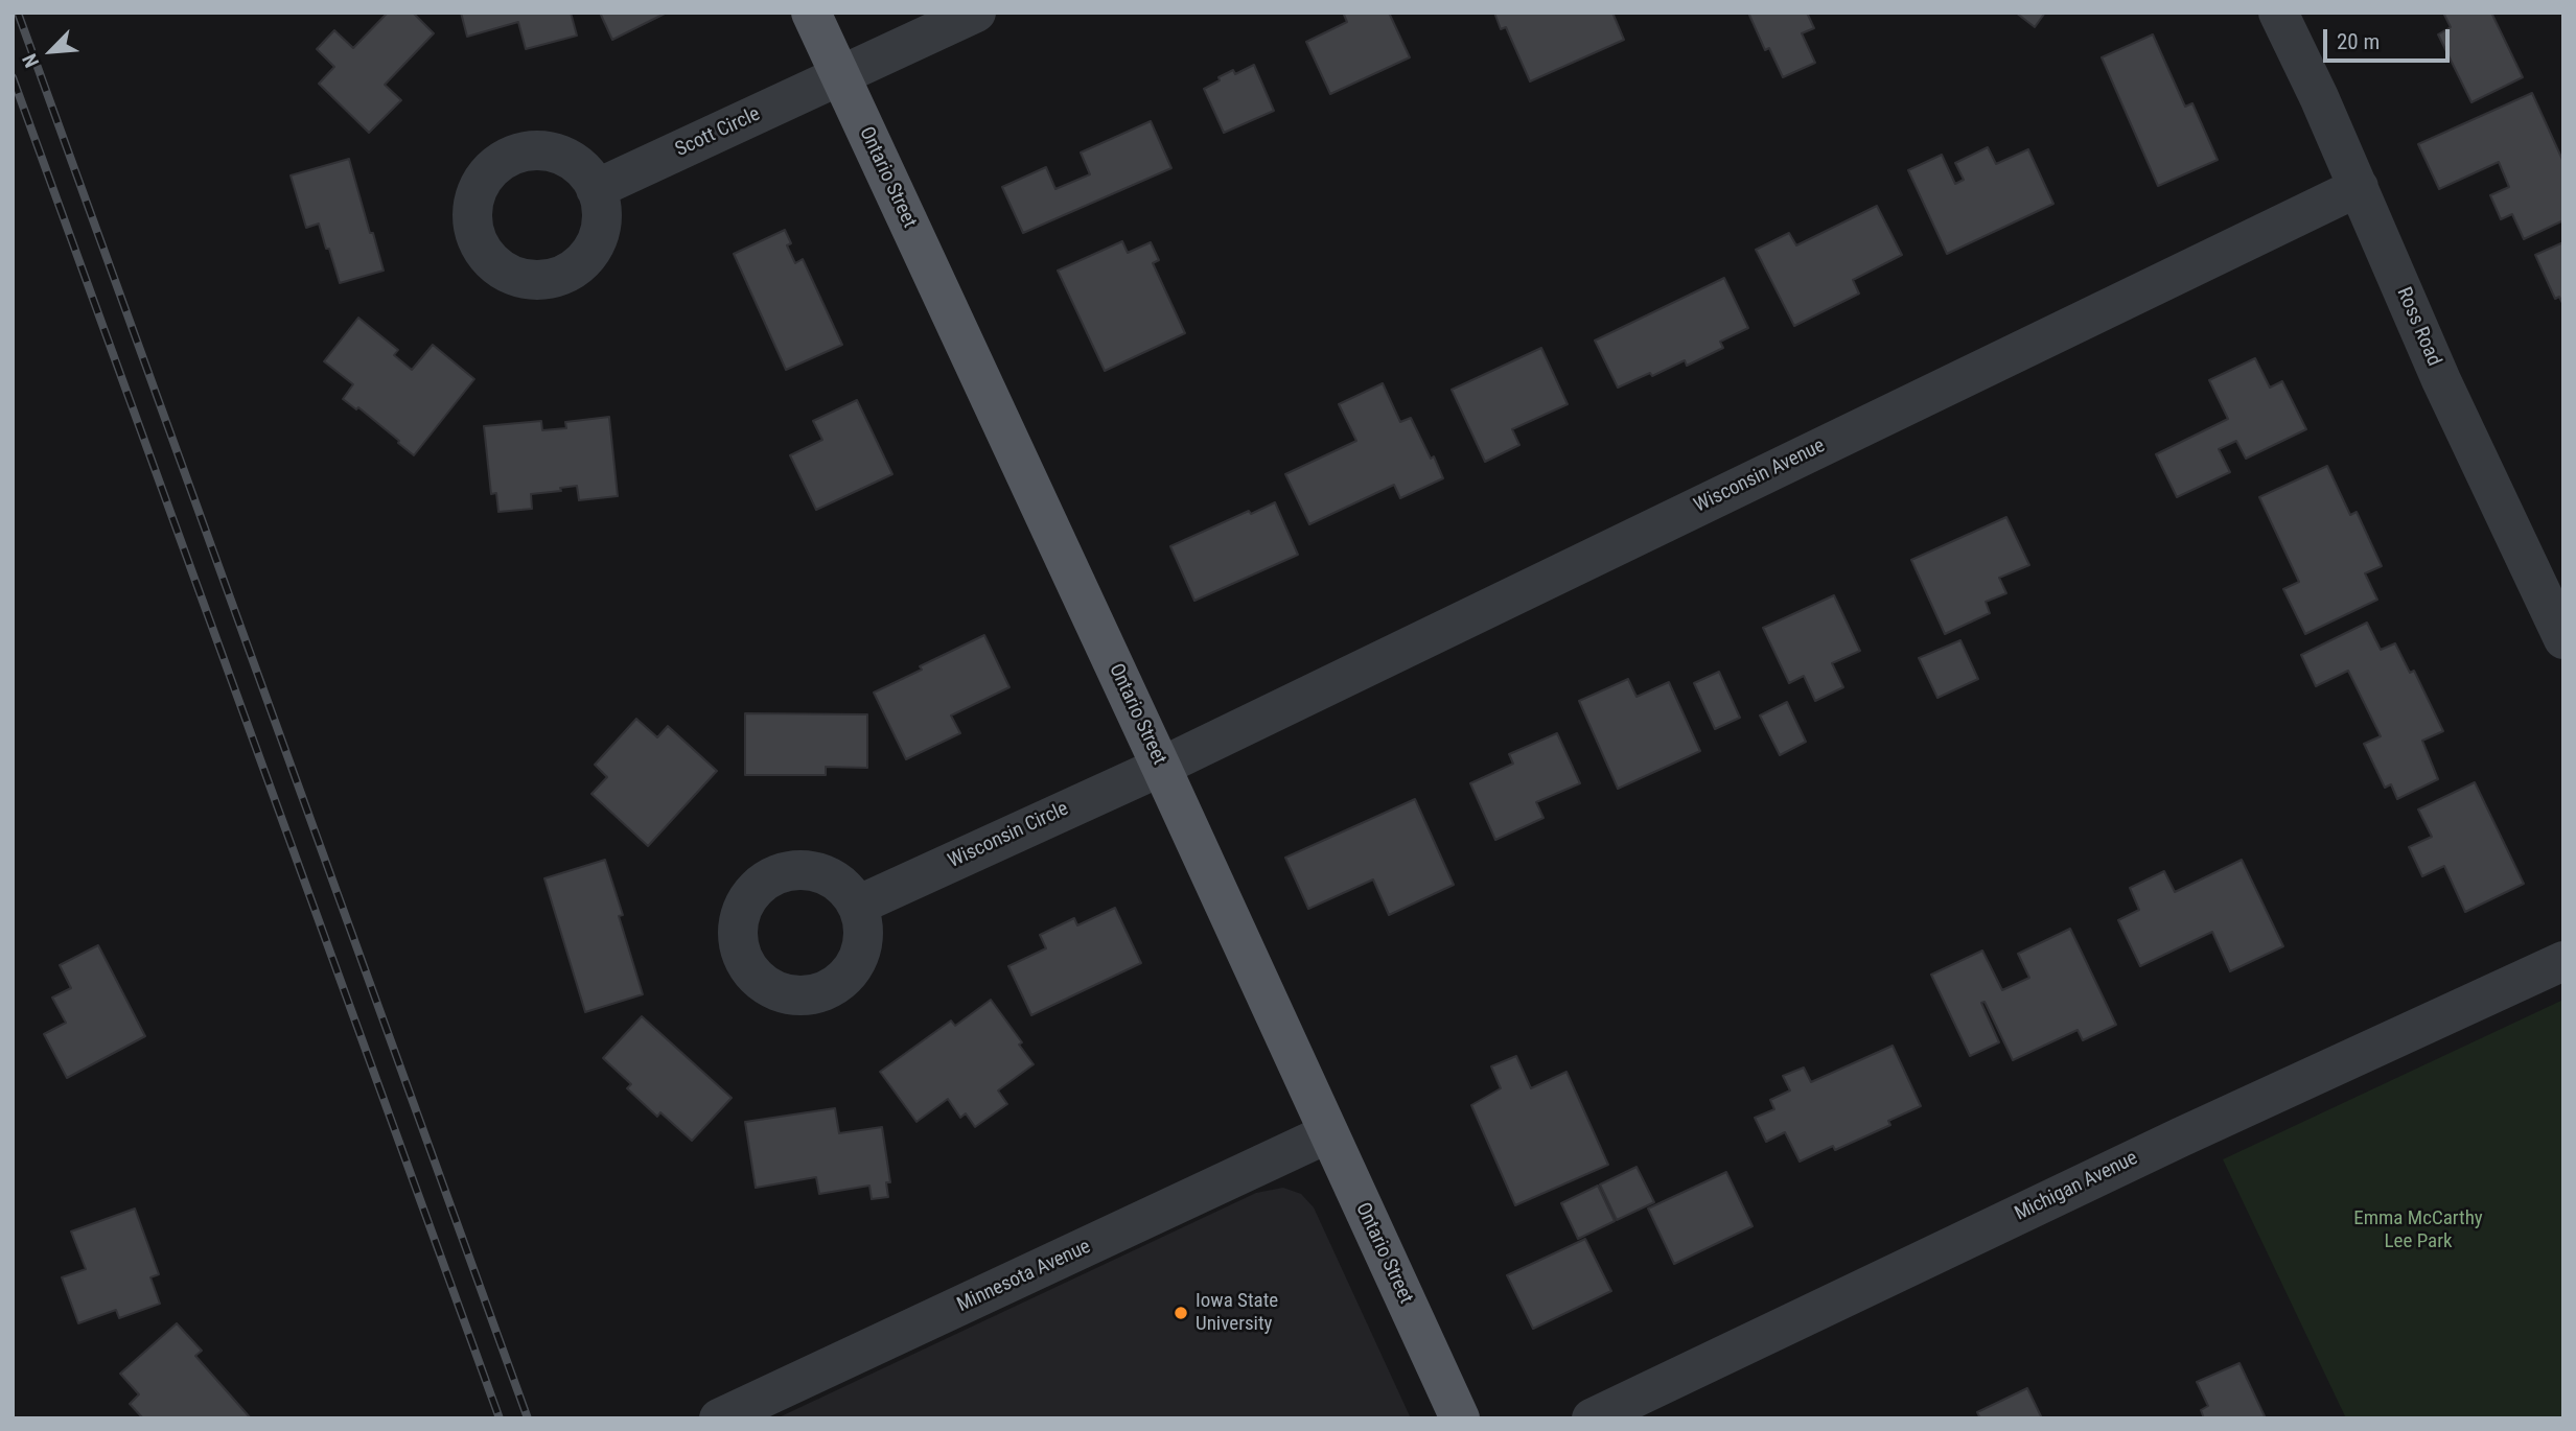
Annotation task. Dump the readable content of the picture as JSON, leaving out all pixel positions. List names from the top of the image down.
{
  "streets": {
    "main road": ["Ontario Street"],
    "street": [
      "Scott Circle",
      "Ross Road",
      "Wisconsin Avenue",
      "Wisconsin Circle",
      "Michigan Avenue",
      "Minnesota Avenue"
    ]
  },
  "crossings": [
    ["Scott Circle", "Ontario Street"],
    ["Ontario Street", "Wisconsin Avenue"],
    ["Ontario Street", "Wisconsin Circle"],
    ["Ontario Street", "Minnesota Avenue"],
    ["Ross Road", "Wisconsin Avenue"],
    ["Wisconsin Avenue", "Wisconsin Circle"]
  ],
  "parks": ["Emma McCarthy Lee Park"],
  "places": ["Iowa State University"],
  "scale_bar": "20 m",
  "north": "bottom left"
}
